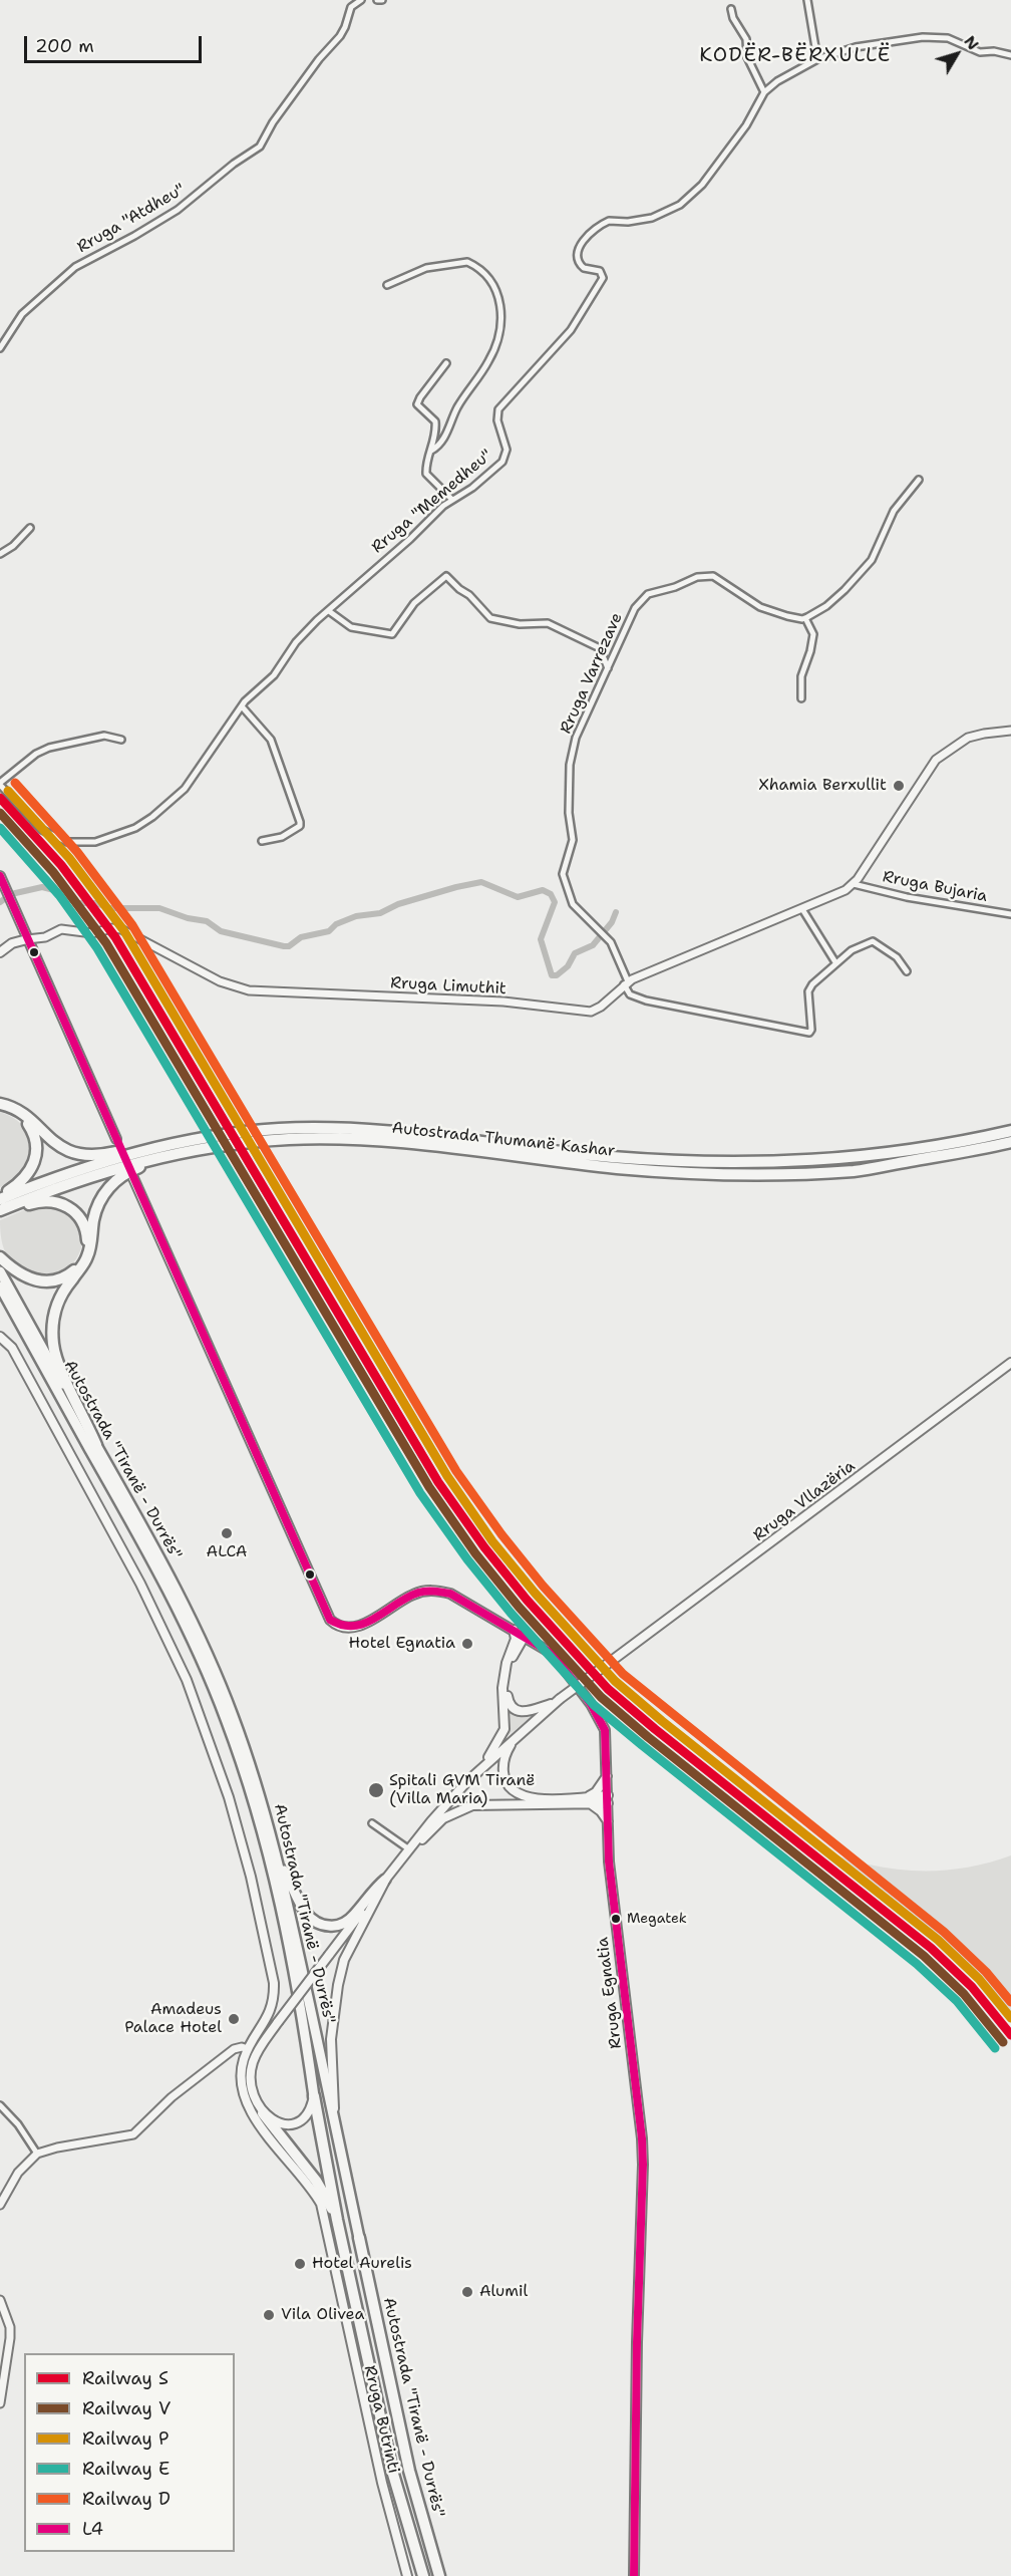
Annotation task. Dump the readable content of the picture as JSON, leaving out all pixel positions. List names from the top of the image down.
{
  "streets": {
    "highway": ["Autostrada Thumanë Kashar", "Autostrada \"Tiranë - Durrës\""],
    "main road": ["Rruga Vllazëria", "Rruga Egnatia", "Rruga Butrinti"],
    "street": [
      "Rruga \"Atdheu\"",
      "Rruga \"Memedheu\"",
      "Rruga Varrezave",
      "Rruga Bujaria",
      "Rruga Limuthit"
    ]
  },
  "crossings": [
    ["Rruga Varrezave", "Rruga Limuthit"],
    ["Rruga Bujaria", "Rruga Limuthit"]
  ],
  "districts": ["KODËR-BËRXULLË"],
  "places": [
    "Xhamia Berxullit",
    "ALCA",
    "Hotel Egnatia",
    "Spitali GVM Tiranë (Villa Maria)",
    "Megatek",
    "Amadeus Palace Hotel",
    "Hotel Aurelis",
    "Alumil",
    "Vila Olivea"
  ],
  "lines": [
    "rail line D",
    "rail line P",
    "rail line S",
    "rail line V",
    "rail line E",
    "transit line L4"
  ],
  "legend": [
    "Railway S",
    "Railway V",
    "Railway P",
    "Railway E",
    "Railway D",
    "L4"
  ],
  "scale_bar": "200 m",
  "north": "top right"
}
